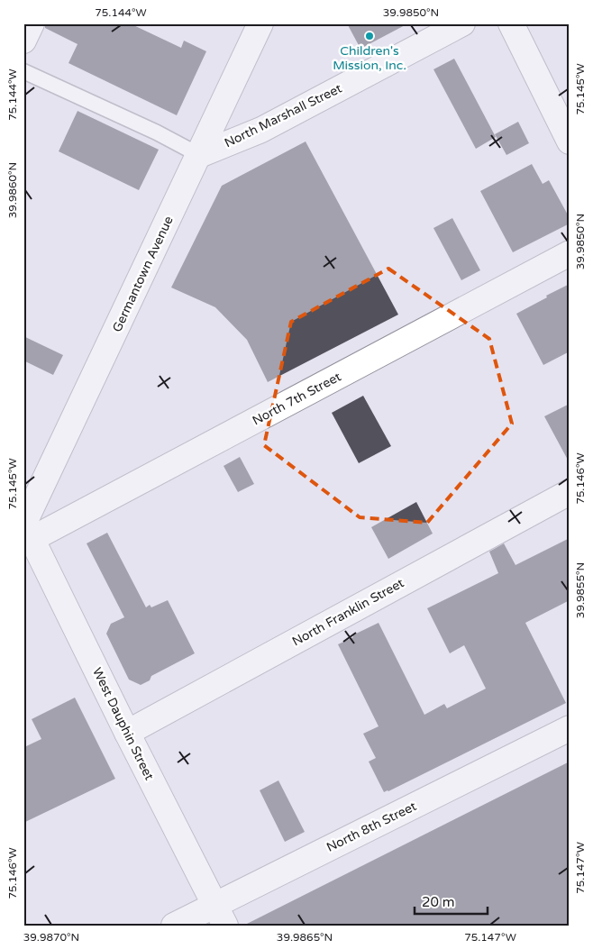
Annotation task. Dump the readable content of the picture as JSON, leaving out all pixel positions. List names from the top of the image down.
{
  "streets": {
    "street": [
      "North Marshall Street",
      "Germantown Avenue",
      "North 7th Street",
      "North Franklin Street",
      "West Dauphin Street",
      "North 8th Street"
    ]
  },
  "crossings": [
    ["North Marshall Street", "Germantown Avenue"],
    ["Germantown Avenue", "North 7th Street"],
    ["Germantown Avenue", "West Dauphin Street"],
    ["North 7th Street", "West Dauphin Street"],
    ["North Franklin Street", "West Dauphin Street"],
    ["West Dauphin Street", "North 8th Street"]
  ],
  "places": ["Children's Mission, Inc."],
  "scale_bar": "20 m",
  "coordinates": [
    "75.144°W",
    "39.9850°N",
    "75.145°W",
    "39.9860°N",
    "75.146°W",
    "39.9855°N",
    "75.147°W",
    "39.9870°N",
    "39.9865°N"
  ]
}
